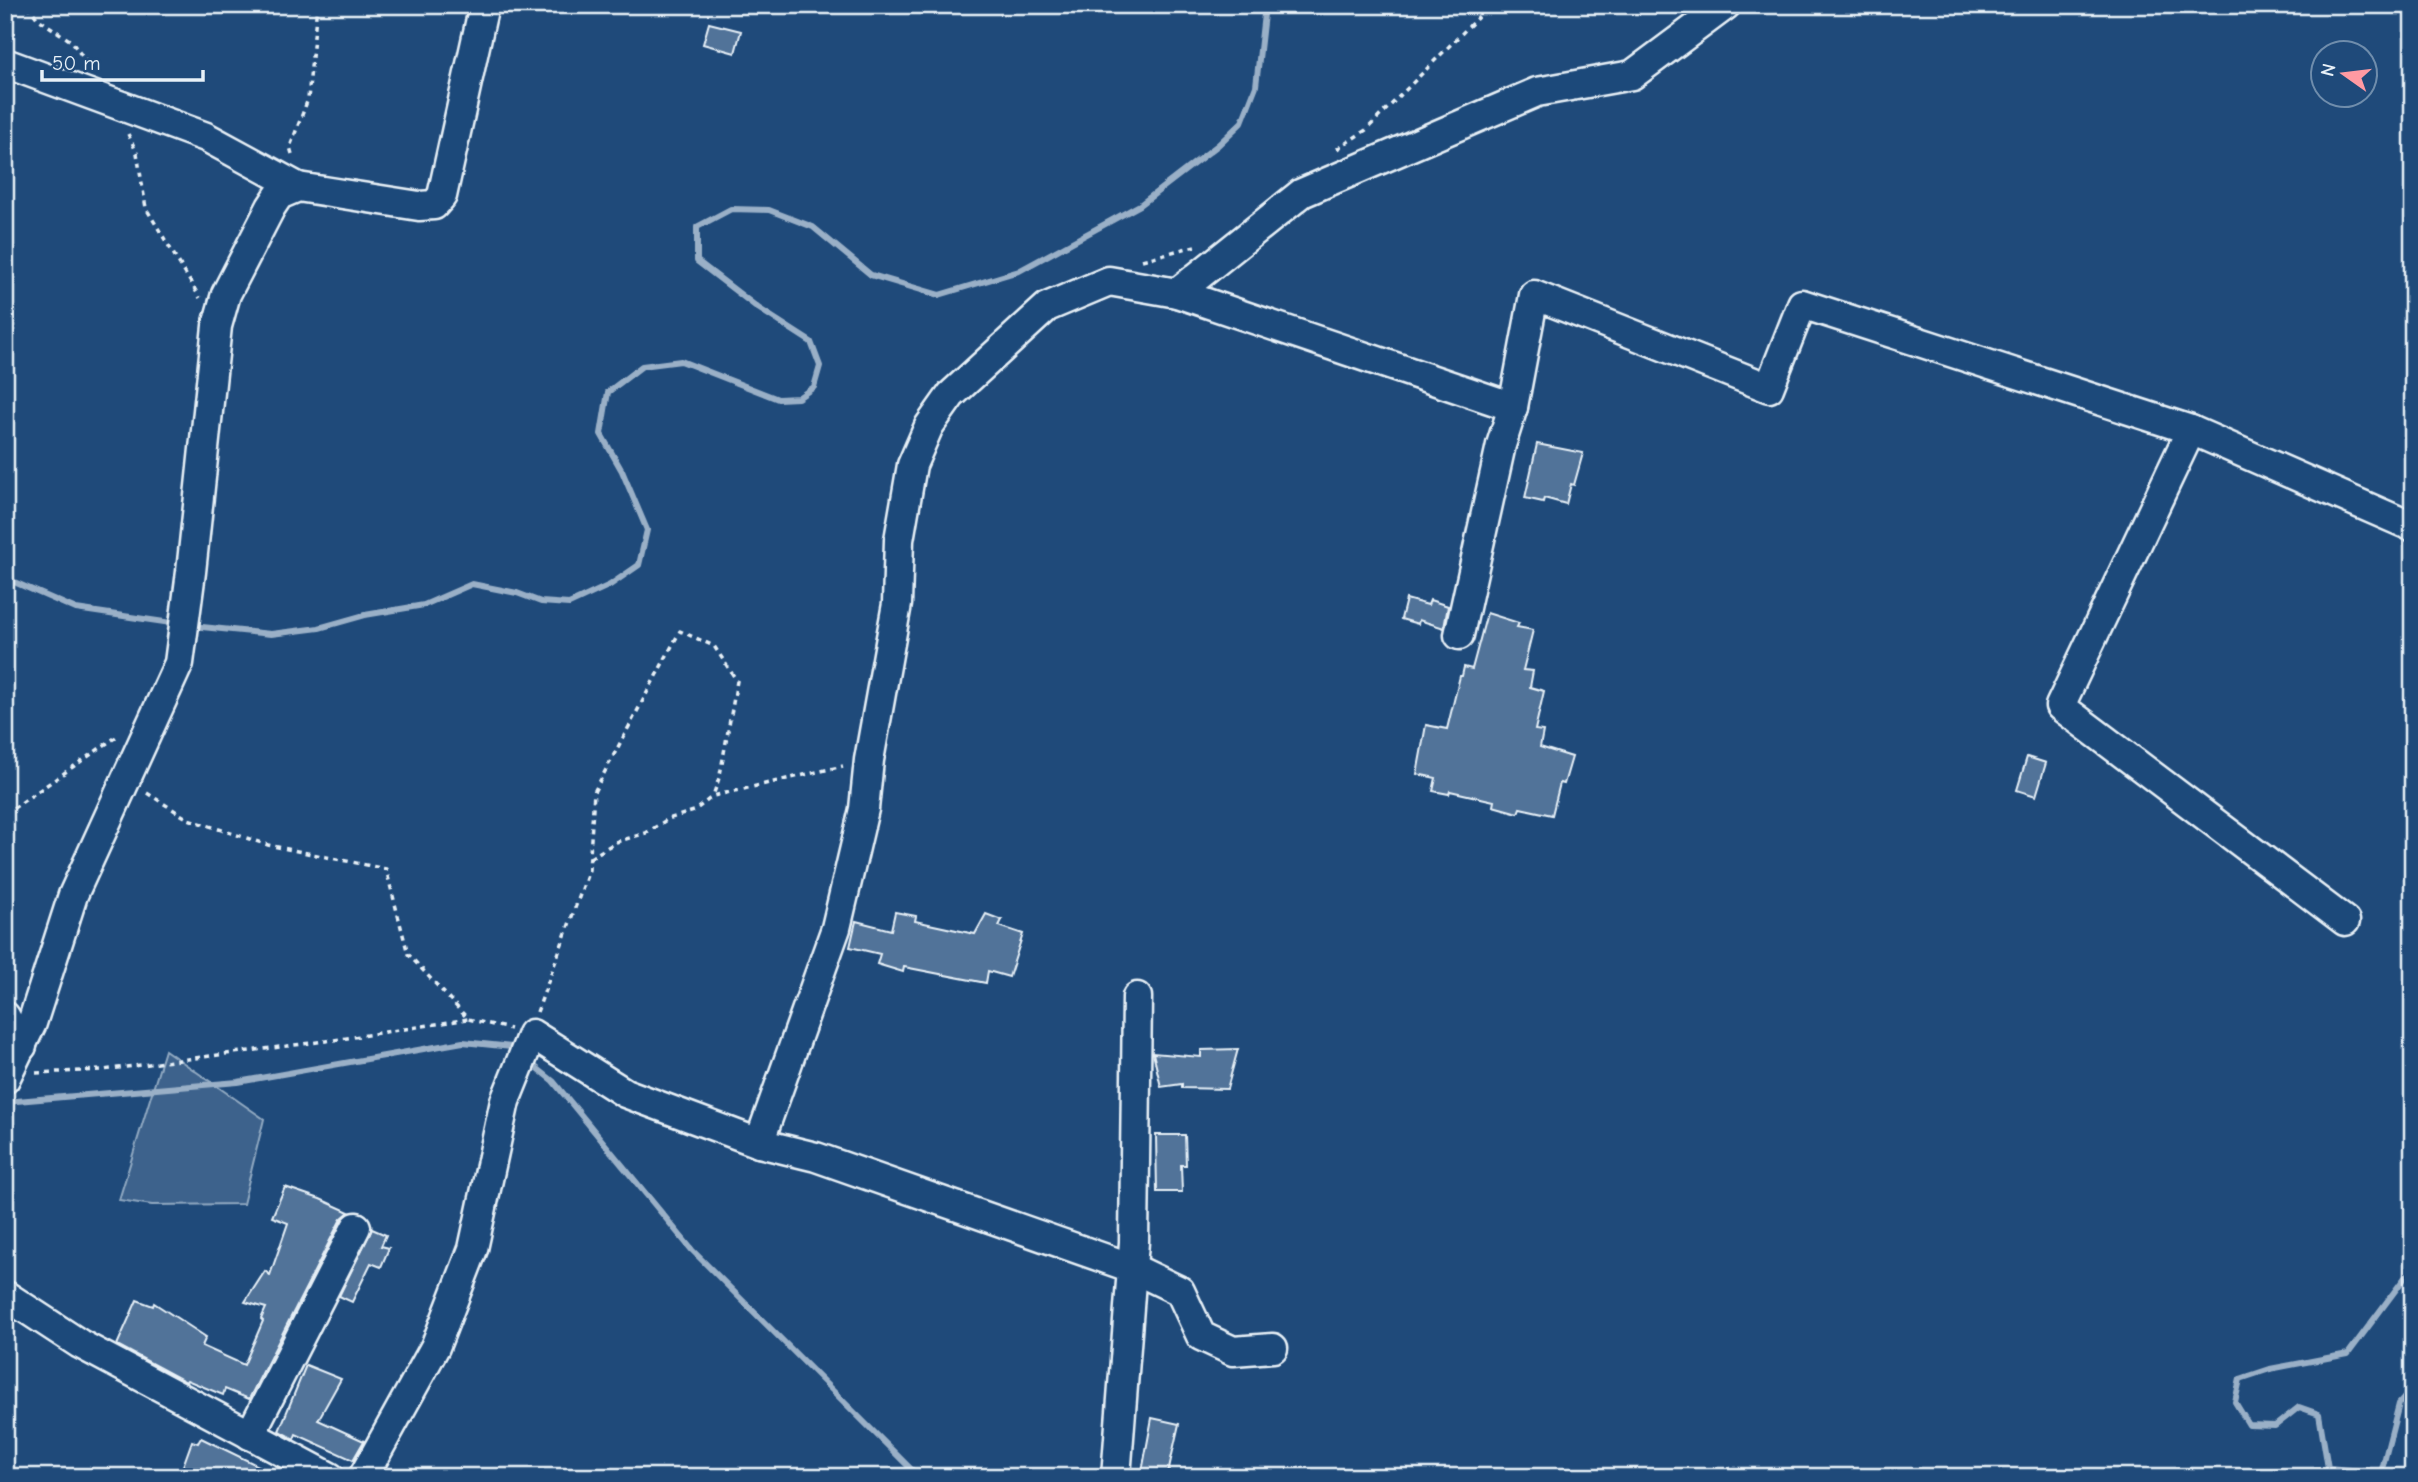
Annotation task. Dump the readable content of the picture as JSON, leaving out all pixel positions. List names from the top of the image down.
{
  "scale_bar": "50 m",
  "north": "left"
}
